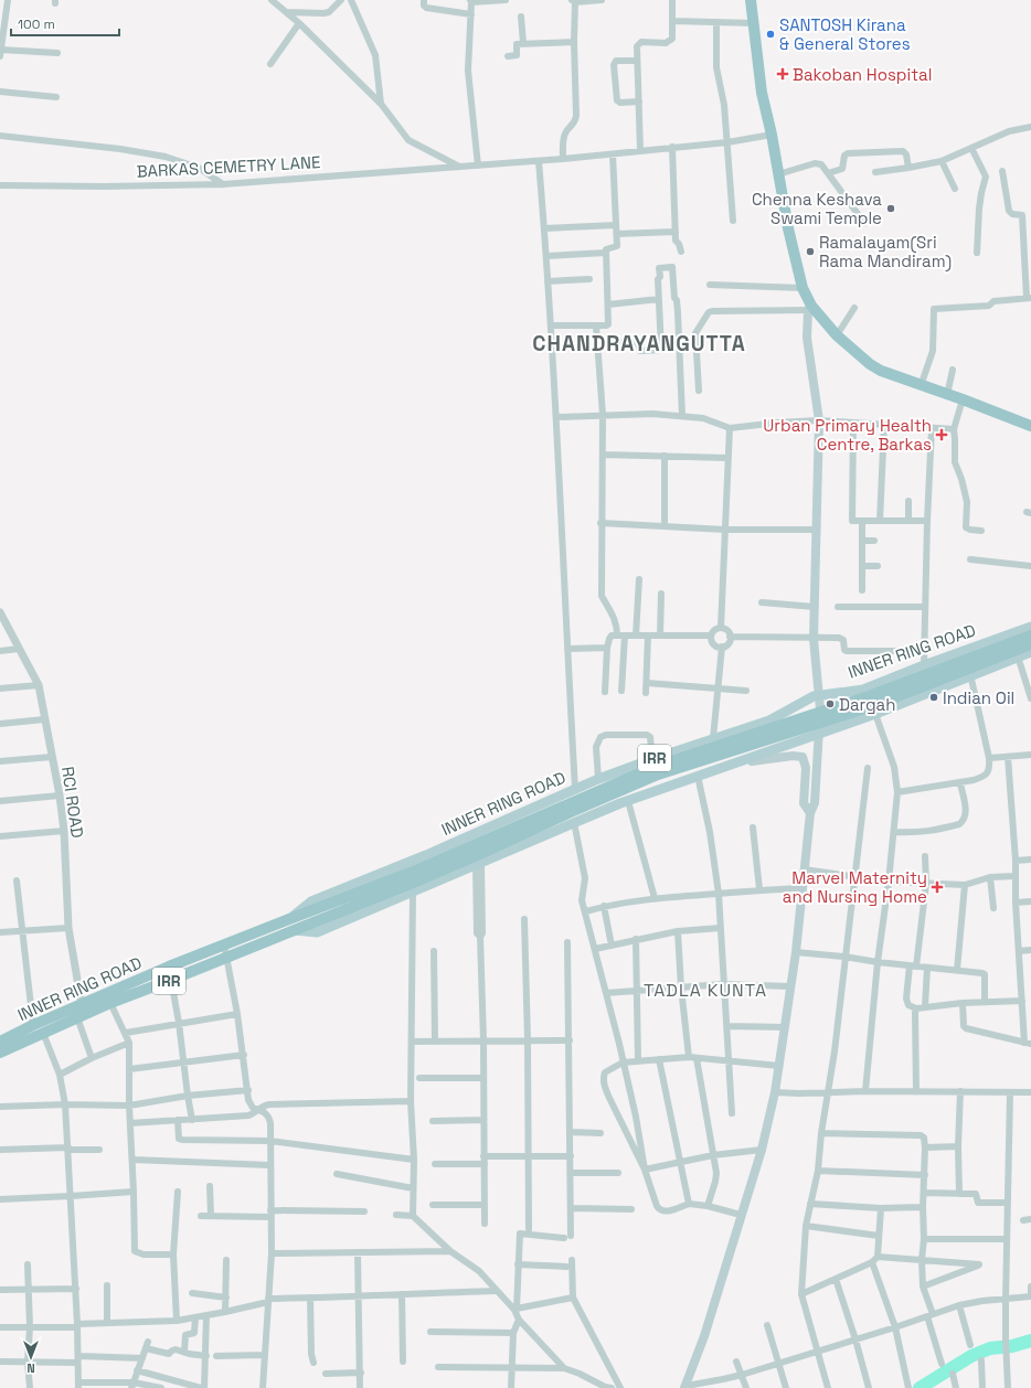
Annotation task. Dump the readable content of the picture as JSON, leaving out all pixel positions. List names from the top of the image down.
{
  "streets": {
    "highway": ["INNER RING ROAD", "IRR"],
    "street": ["BARKAS CEMETRY LANE", "RCI ROAD"]
  },
  "crossings": [
    ["INNER RING ROAD", "IRR"],
    ["INNER RING ROAD", "RCI ROAD"]
  ],
  "districts": ["CHANDRAYANGUTTA", "TADLA KUNTA"],
  "places": {
    "other": [
      "SANTOSH Kirana & General Stores",
      "Chenna Keshava Swami Temple",
      "Ramalayam(Sri Rama Mandiram)",
      "Indian Oil",
      "Dargah"
    ],
    "health": ["Bakoban Hospital", "Urban Primary Health Centre, Barkas", "Marvel Maternity and Nursing Home"]
  },
  "scale_bar": "100 m",
  "north": "bottom"
}
